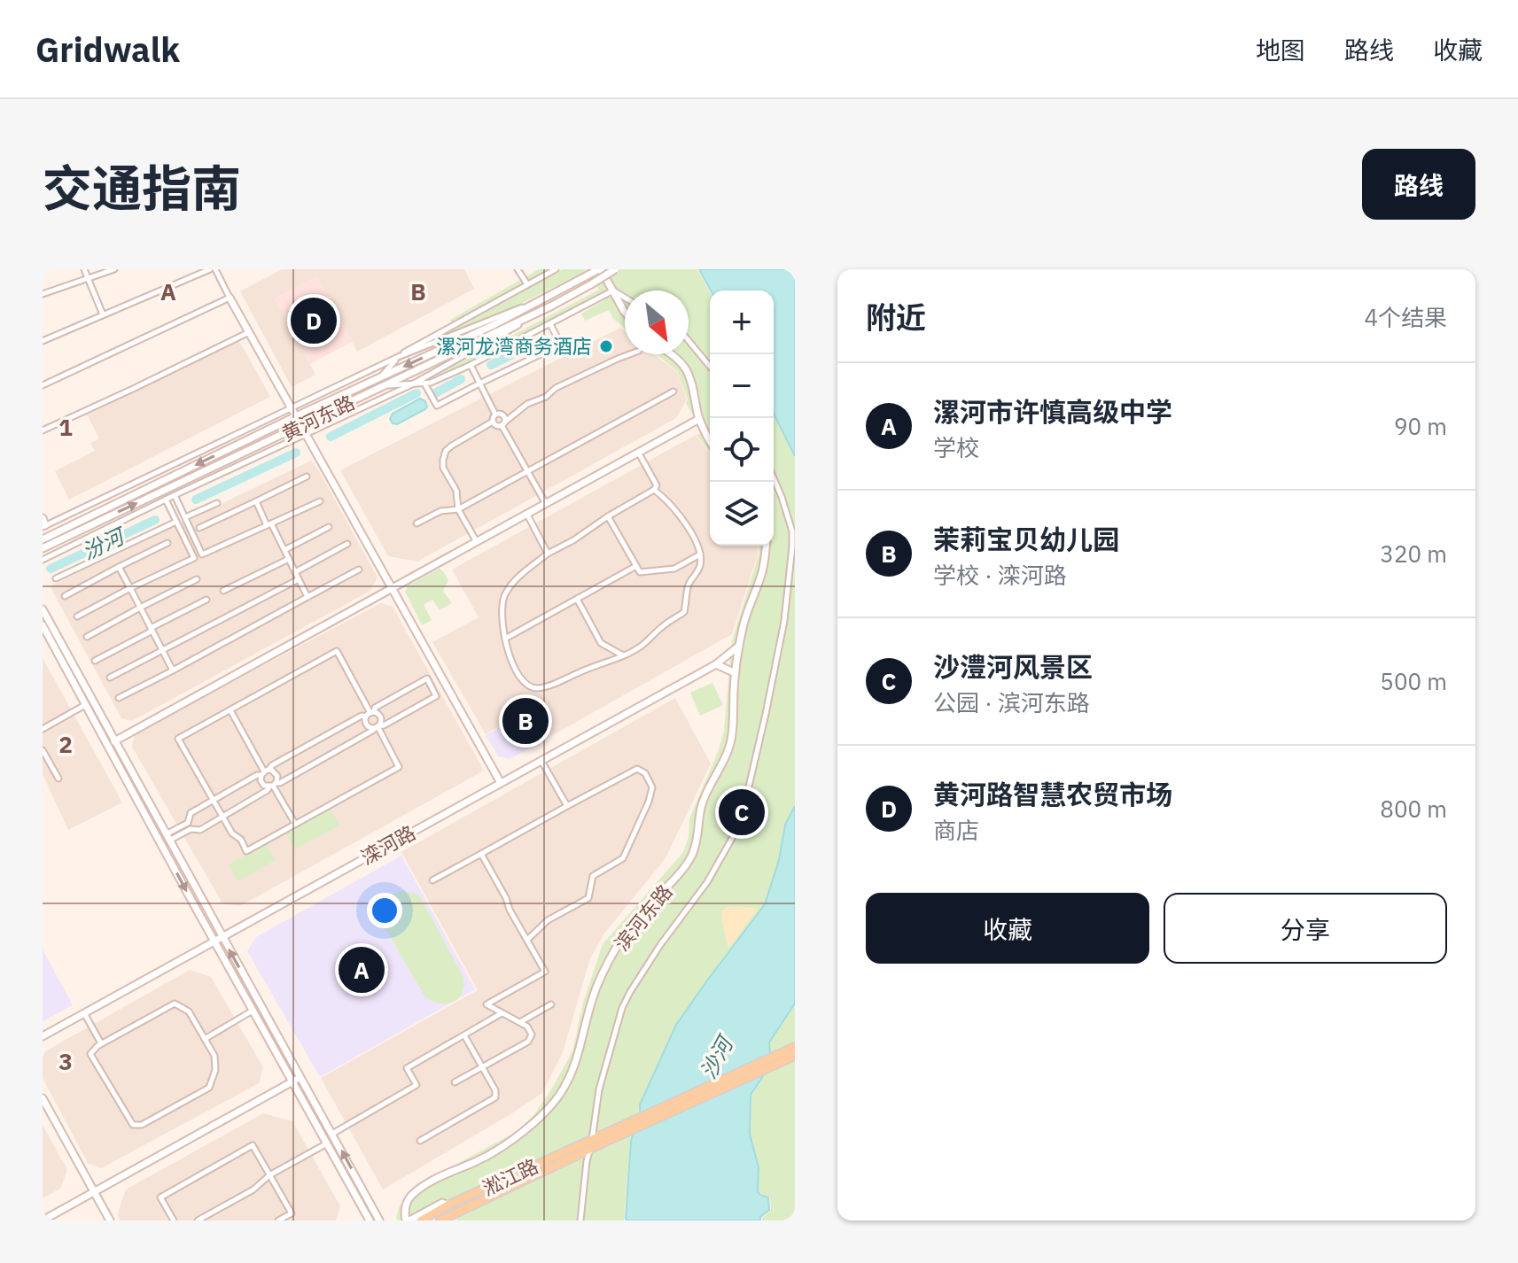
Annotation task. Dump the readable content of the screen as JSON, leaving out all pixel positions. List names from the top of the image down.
{
  "streets": {
    "main road": ["淞江路"],
    "street": ["黄河东路", "滦河路", "滨河东路"]
  },
  "crossings": [
    ["滦河路", "滨河东路"]
  ],
  "water": ["汾河", "沙河"],
  "places": ["漯河龙湾商务酒店"],
  "north": "bottom right",
  "page": {
    "header": "Gridwalk",
    "nav": ["地图", "路线", "收藏"],
    "title": "交通指南",
    "buttons": [
      "路线",
      ["收藏", "分享"]
    ],
    "heading": ["附近", "4个结果"],
    "map_buttons": ["+", "−"],
    "pins": [
      "D",
      "B",
      "C",
      "A"
    ],
    "list": [
      {
        "mark": "A",
        "name": "漯河市许慎高级中学",
        "note": "学校",
        "value": "90 m"
      },
      {
        "mark": "B",
        "name": "茉莉宝贝幼儿园",
        "note": "学校 · 滦河路",
        "value": "320 m"
      },
      {
        "mark": "C",
        "name": "沙澧河风景区",
        "note": "公园 · 滨河东路",
        "value": "500 m"
      },
      {
        "mark": "D",
        "name": "黄河路智慧农贸市场",
        "note": "商店",
        "value": "800 m"
      }
    ]
  },
  "grid": {
    "columns": ["A", "B"],
    "rows": ["1", "2", "3"]
  }
}
